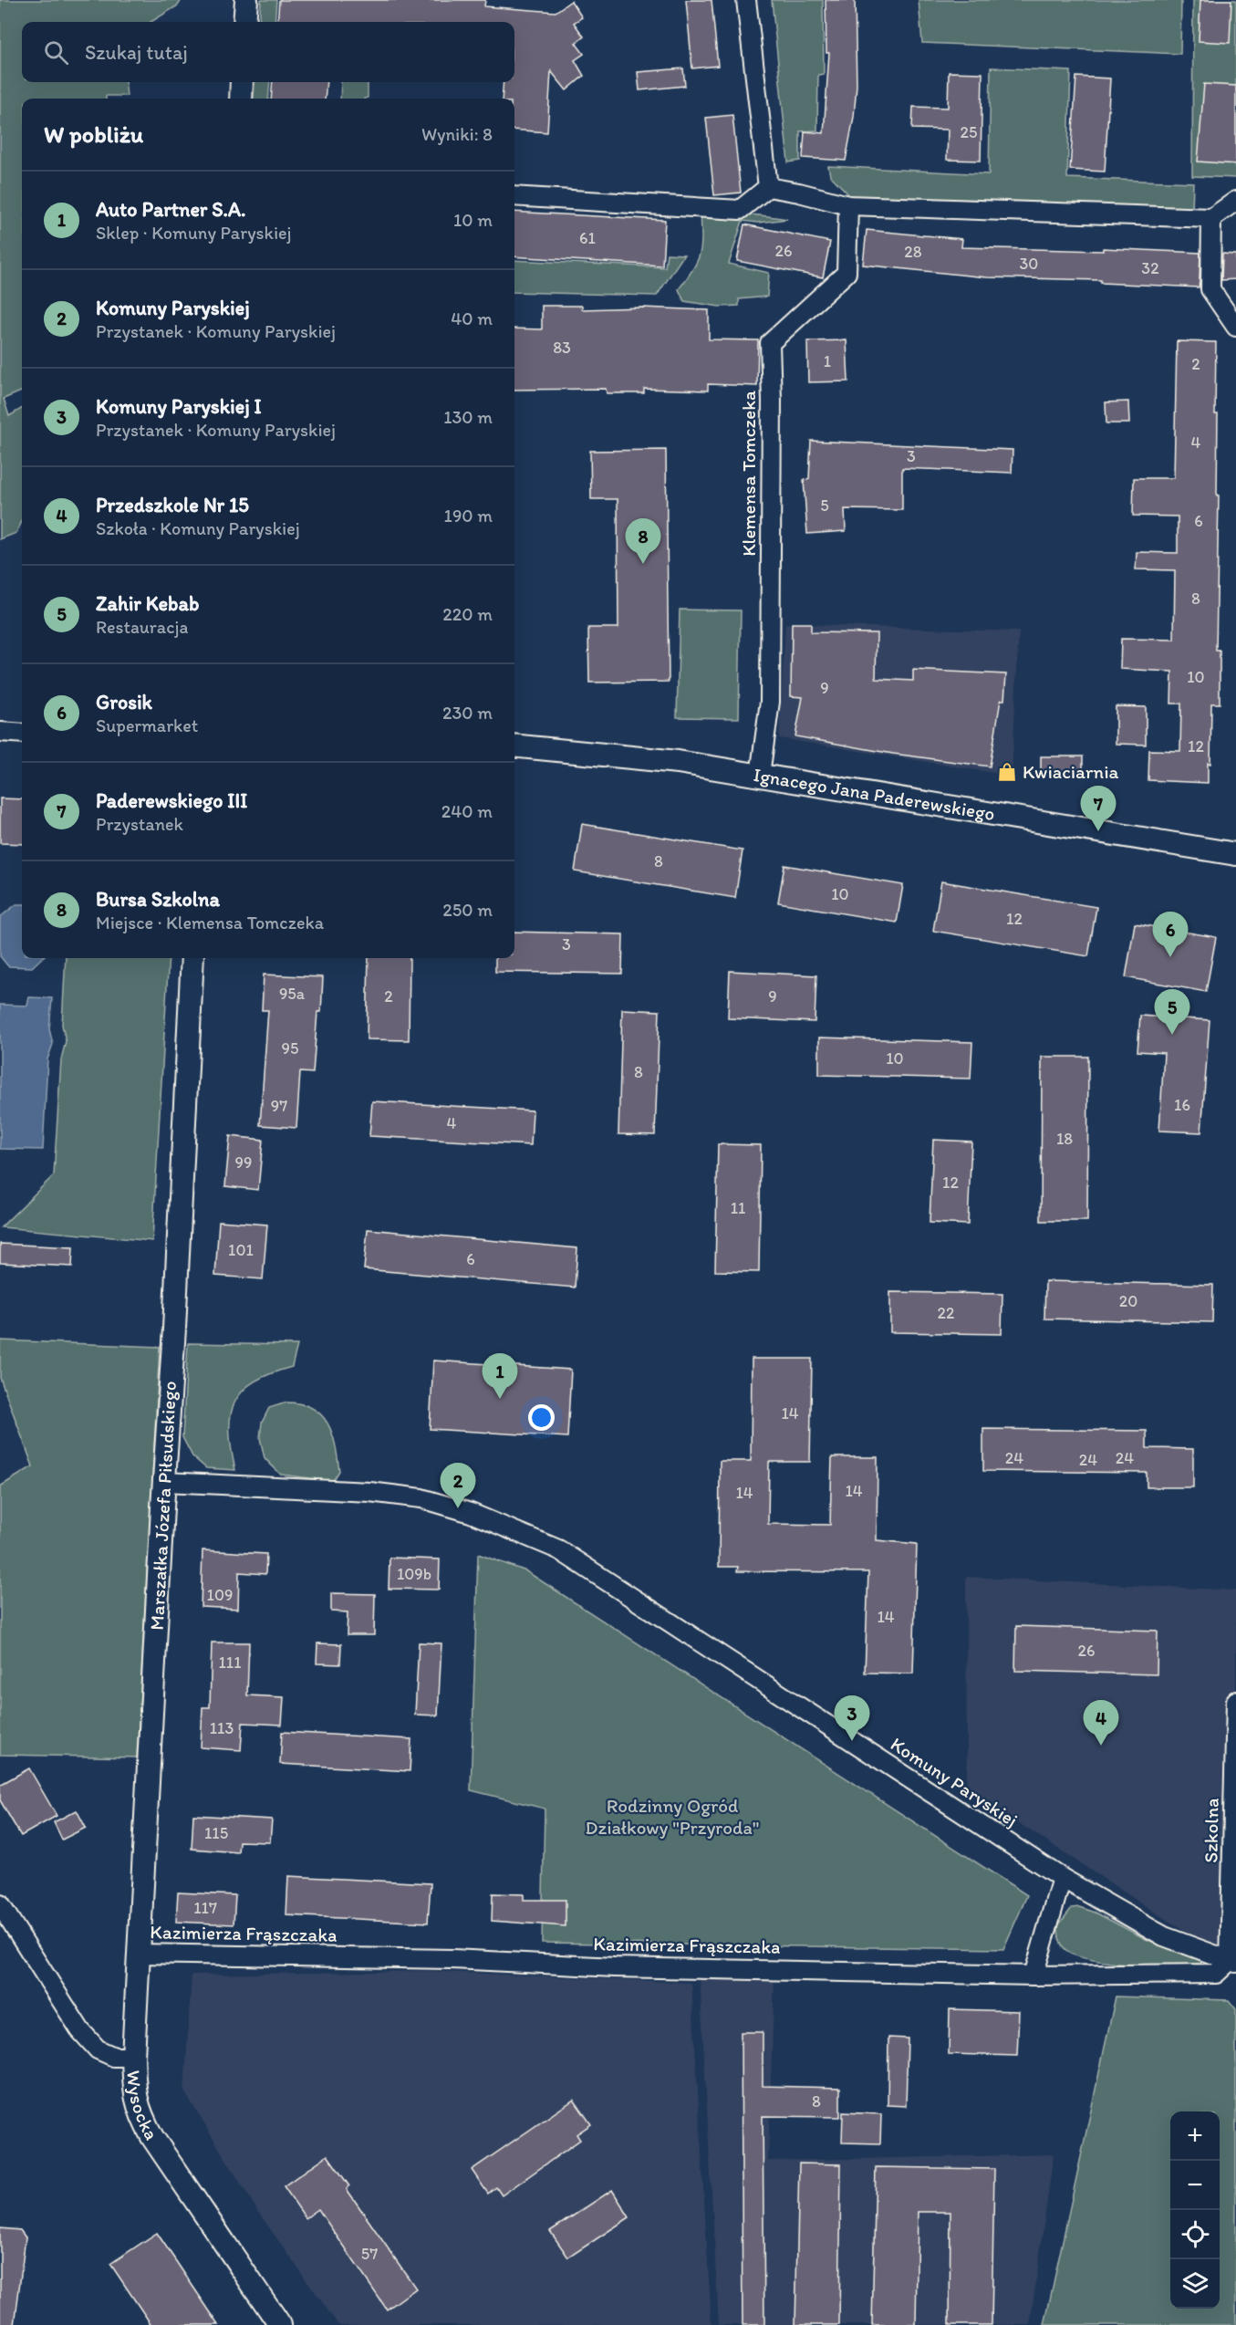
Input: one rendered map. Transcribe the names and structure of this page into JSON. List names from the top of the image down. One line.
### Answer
{"streets":{"street":["Klemensa Tomczeka","Ignacego Jana Paderewskiego","Marszałka Józefa Piłsudskiego","Komuny Paryskiej","Szkolna","Kazimierza Frąszczaka","Wysocka"]},"crossings":[["Klemensa Tomczeka","Ignacego Jana Paderewskiego"],["Marszałka Józefa Piłsudskiego","Komuny Paryskiej"],["Marszałka Józefa Piłsudskiego","Kazimierza Frąszczaka"],["Marszałka Józefa Piłsudskiego","Wysocka"],["Komuny Paryskiej","Szkolna"],["Komuny Paryskiej","Kazimierza Frąszczaka"],["Szkolna","Kazimierza Frąszczaka"]],"parks":["Rodzinny Ogród Działkowy \"Przyroda\""],"places":{"shop":["Kwiaciarnia"]},"house_numbers":["25","61","26","28","30","32","83","1","2","4","3","5","6","8","10","9","12","8","10","12","3","95a","2","9","95","10","8","16","97","4","18","99","12","11","101","6","20","22","14","24","24","24","14","14","109b","109","14","26","111","113","115","117","8","57"],"page":{"search":"Szukaj tutaj","heading":["W pobliżu","Wyniki: 8"],"list":[{"mark":"1","name":"Auto Partner S.A.","note":"Sklep · Komuny Paryskiej","value":"10 m"},{"mark":"2","name":"Komuny Paryskiej","note":"Przystanek · Komuny Paryskiej","value":"40 m"},{"mark":"3","name":"Komuny Paryskiej I","note":"Przystanek · Komuny Paryskiej","value":"130 m"},{"mark":"4","name":"Przedszkole Nr 15","note":"Szkoła · Komuny Paryskiej","value":"190 m"},{"mark":"5","name":"Zahir Kebab","note":"Restauracja","value":"220 m"},{"mark":"6","name":"Grosik","note":"Supermarket","value":"230 m"},{"mark":"7","name":"Paderewskiego III","note":"Przystanek","value":"240 m"},{"mark":"8","name":"Bursa Szkolna","note":"Miejsce · Klemensa Tomczeka","value":"250 m"}],"pins":["8","7","6","5","1","2","3","4"],"map_buttons":["+","−"]}}
